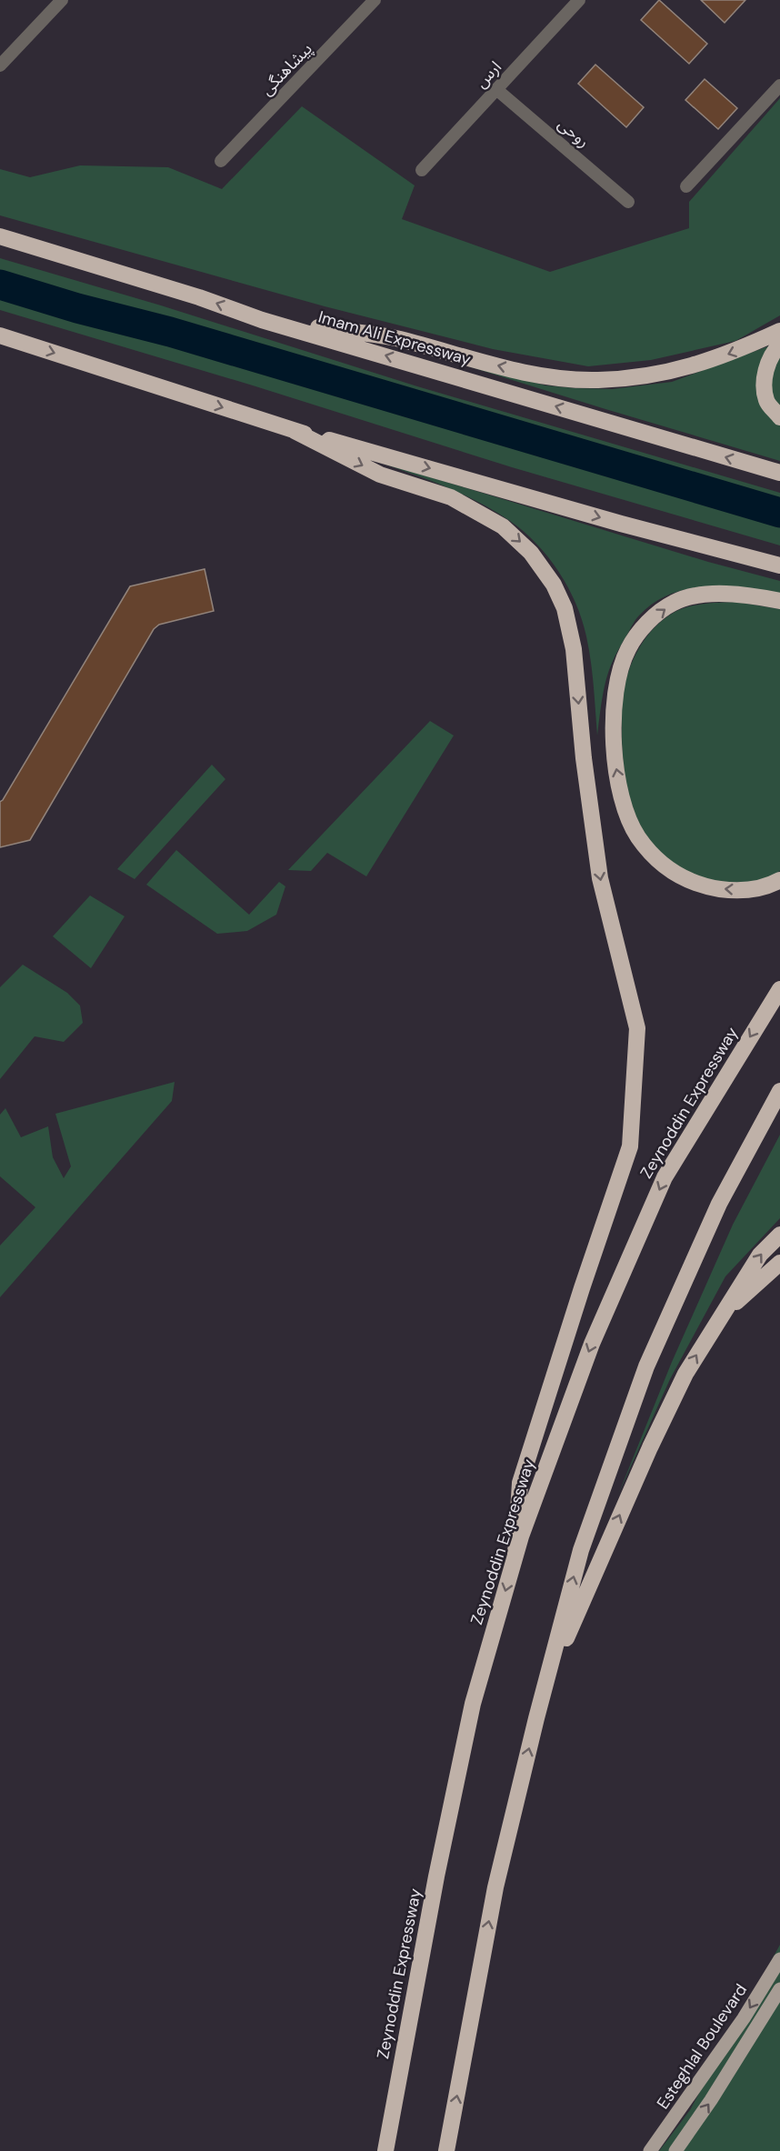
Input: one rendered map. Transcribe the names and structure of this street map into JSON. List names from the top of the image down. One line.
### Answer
{"streets":{"highway":["Imam Ali Expressway","Zeynoddin Expressway"],"main road":["Esteghlal Boulevard"],"street":["پیشاهنگی","ارس","روحی"]},"crossings":[["ارس","روحی"]]}
